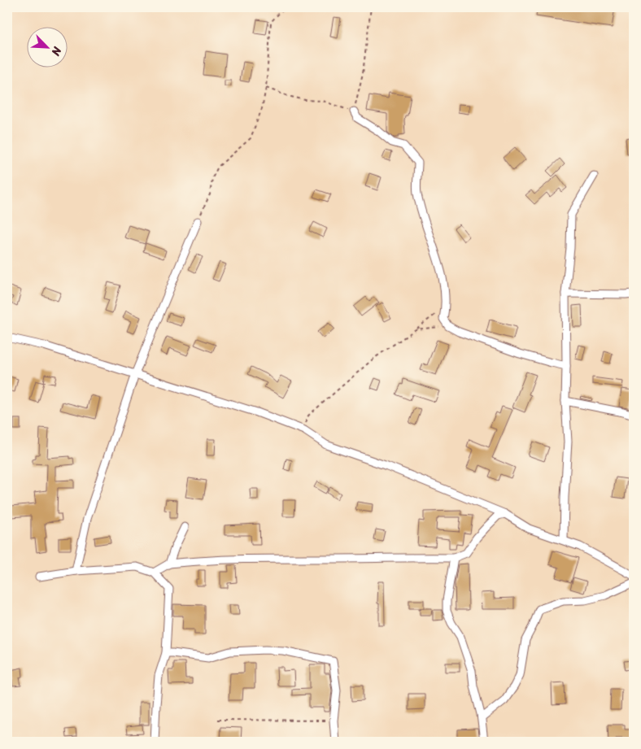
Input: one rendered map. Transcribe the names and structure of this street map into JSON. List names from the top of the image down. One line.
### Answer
{"north":"bottom right"}
